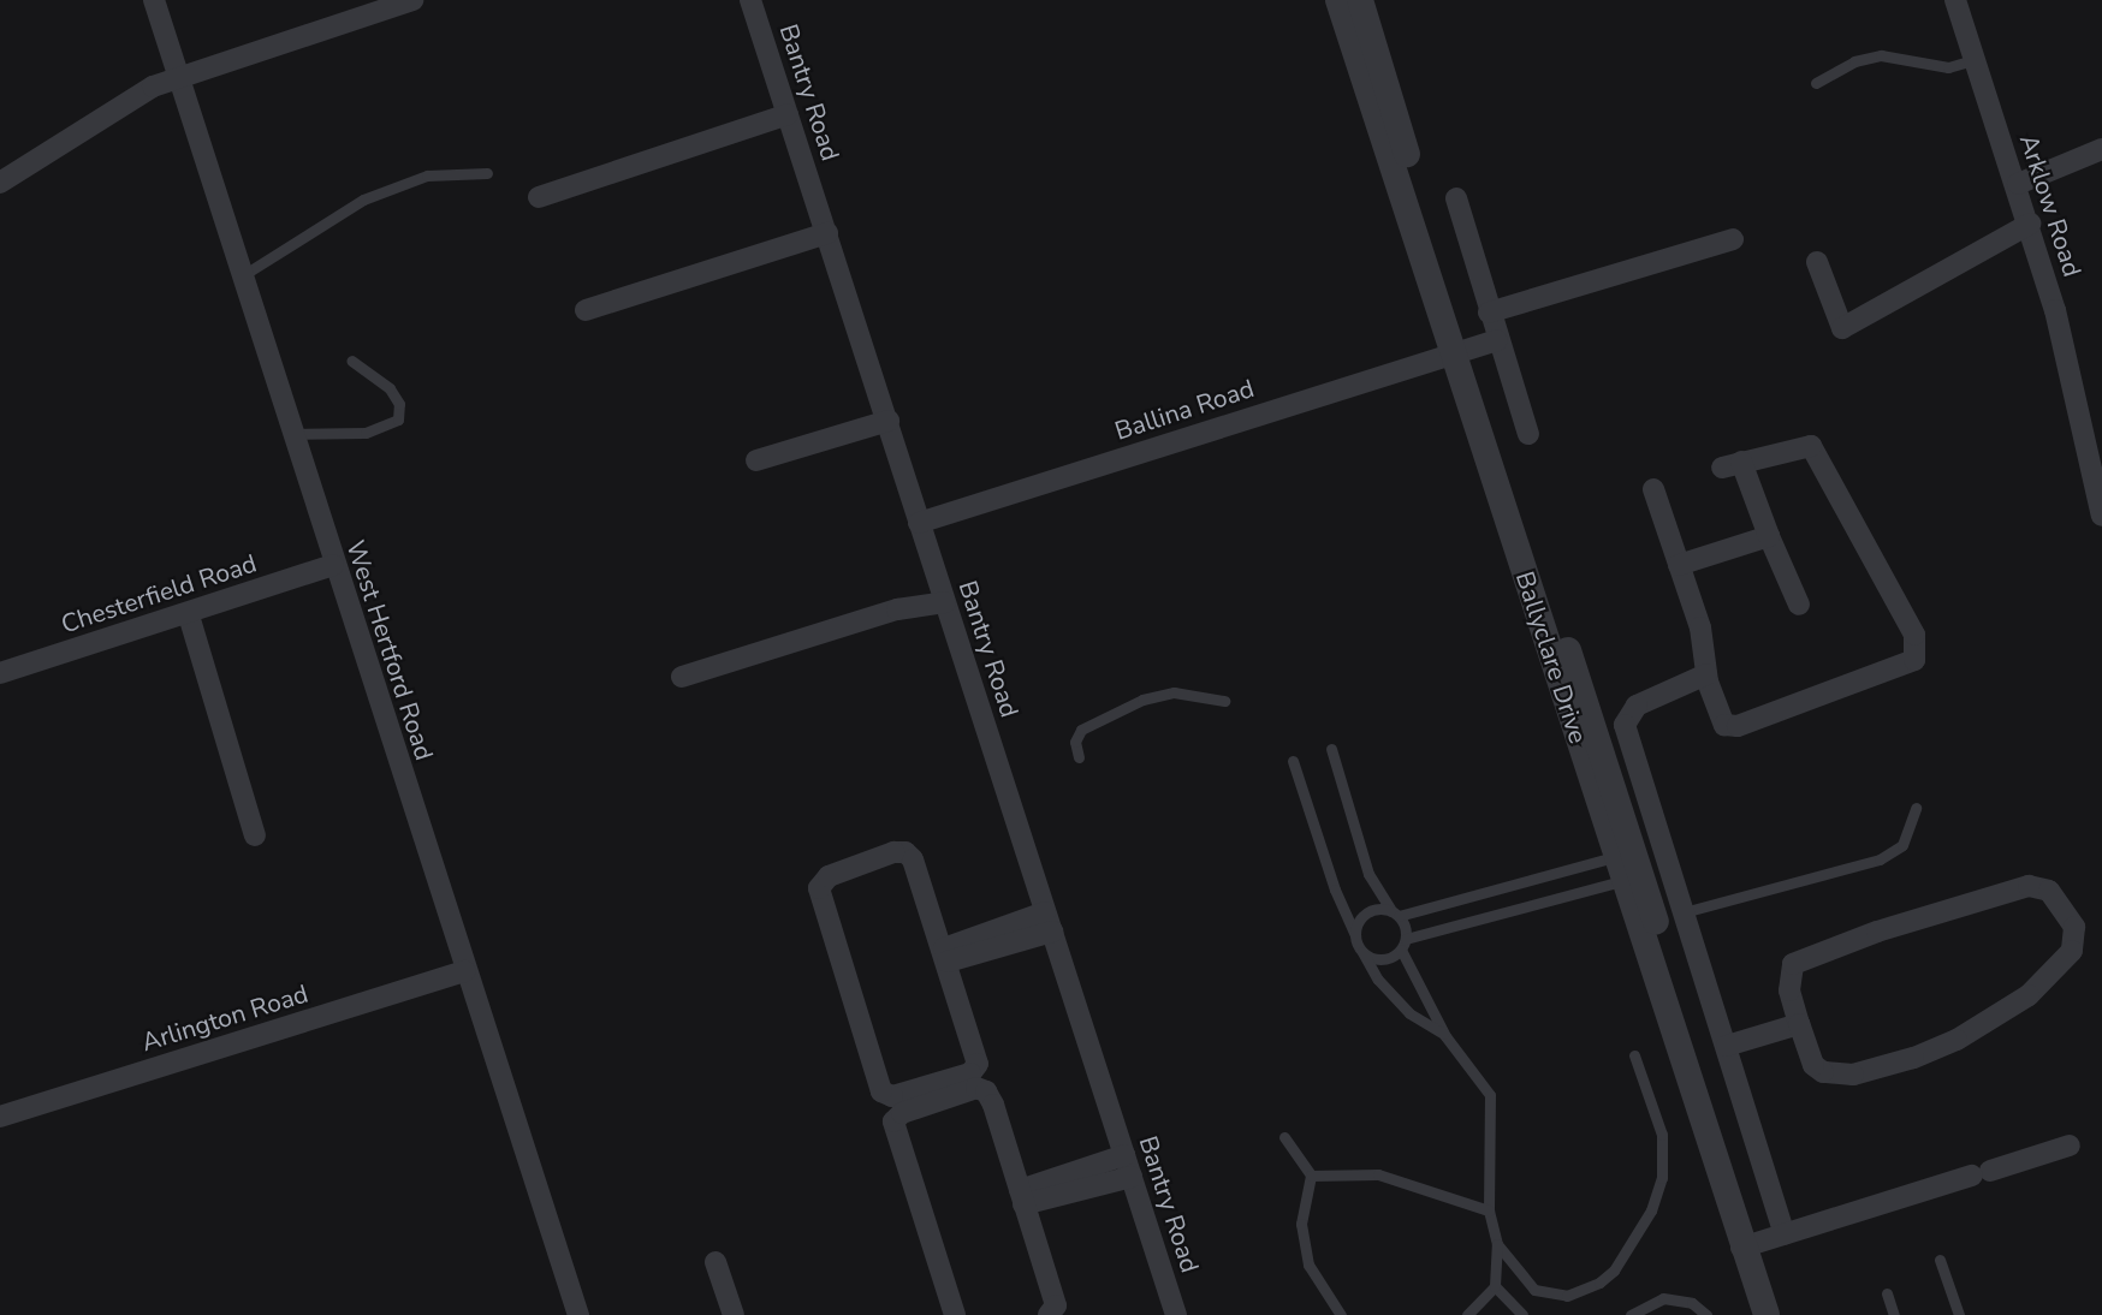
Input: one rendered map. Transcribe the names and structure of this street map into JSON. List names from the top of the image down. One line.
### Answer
{"streets":{"street":["Bantry Road","Arklow Road","Ballina Road","Chesterfield Road","West Hertford Road","Ballyclare Drive","Arlington Road"]},"crossings":[["Bantry Road","Ballina Road"],["Ballina Road","Ballyclare Drive"],["Chesterfield Road","West Hertford Road"],["West Hertford Road","Arlington Road"]]}
